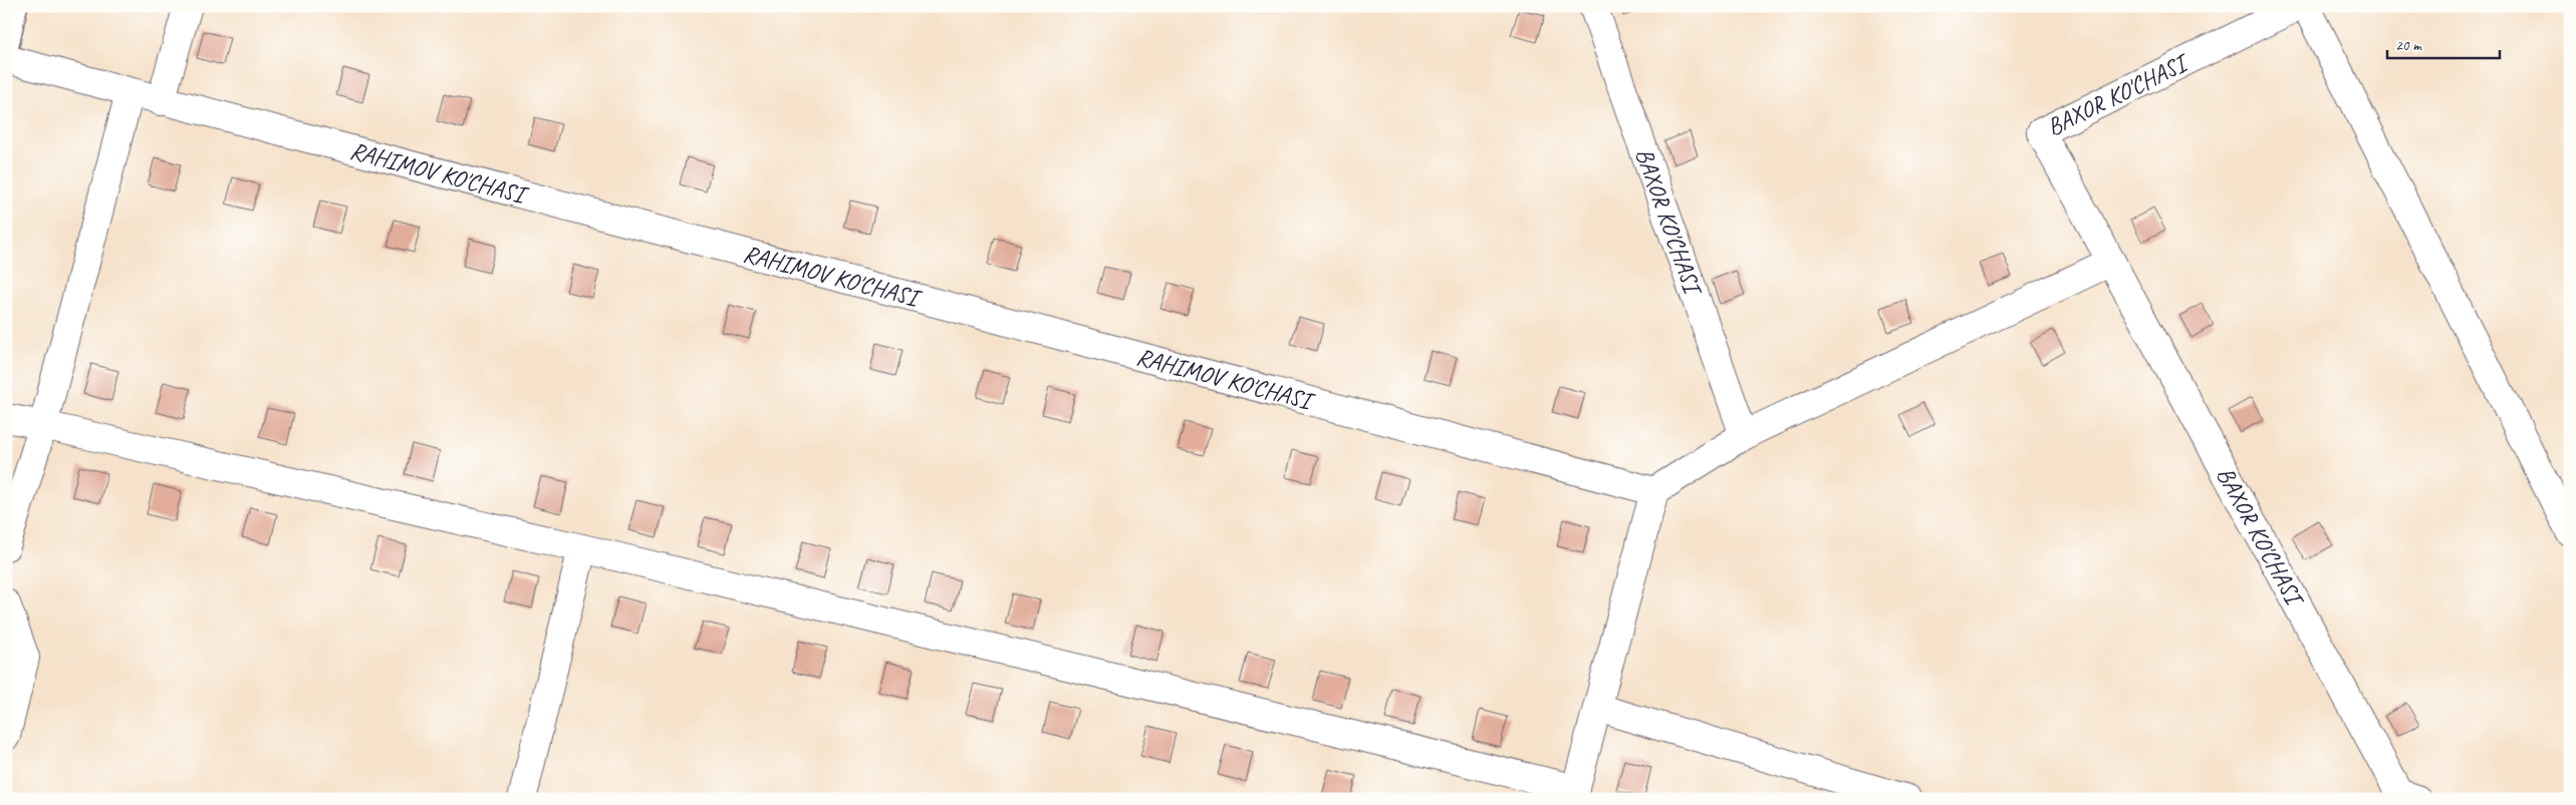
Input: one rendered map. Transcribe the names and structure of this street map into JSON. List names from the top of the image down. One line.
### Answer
{"streets":{"street":["BAXOR KO'CHASI","RAHIMOV KO'CHASI"]},"scale_bar":"20 m"}
